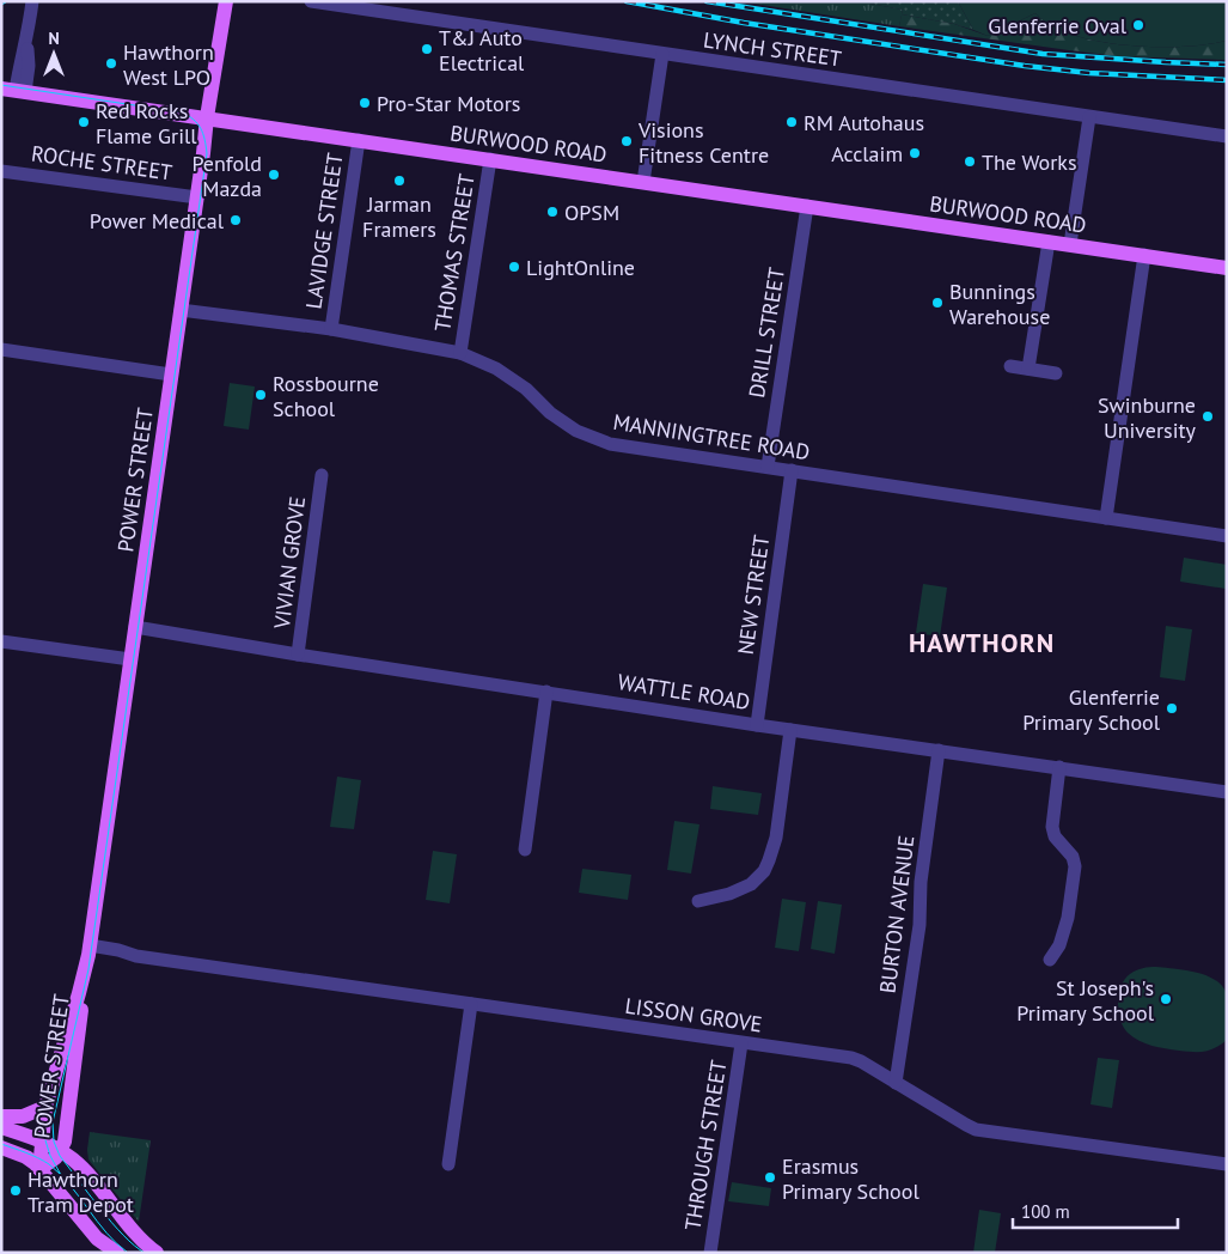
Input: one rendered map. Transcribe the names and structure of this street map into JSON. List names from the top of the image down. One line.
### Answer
{"streets":{"main road":["BURWOOD ROAD","POWER STREET"],"street":["LYNCH STREET","ROCHE STREET","LAVIDGE STREET","THOMAS STREET","DRILL STREET","MANNINGTREE ROAD","VIVIAN GROVE","NEW STREET","WATTLE ROAD","BURTON AVENUE","LISSON GROVE","THROUGH STREET"]},"crossings":[["BURWOOD ROAD","LAVIDGE STREET"],["BURWOOD ROAD","THOMAS STREET"],["BURWOOD ROAD","DRILL STREET"],["BURWOOD ROAD","POWER STREET"],["ROCHE STREET","POWER STREET"],["LAVIDGE STREET","MANNINGTREE ROAD"],["THOMAS STREET","MANNINGTREE ROAD"],["DRILL STREET","MANNINGTREE ROAD"],["MANNINGTREE ROAD","POWER STREET"],["MANNINGTREE ROAD","NEW STREET"],["POWER STREET","WATTLE ROAD"],["POWER STREET","LISSON GROVE"],["VIVIAN GROVE","WATTLE ROAD"],["NEW STREET","WATTLE ROAD"],["WATTLE ROAD","BURTON AVENUE"],["BURTON AVENUE","LISSON GROVE"],["LISSON GROVE","THROUGH STREET"]],"districts":["HAWTHORN"],"places":["Glenferrie Oval","T&J Auto Electrical","Hawthorn West LPO","Pro-Star Motors","Red Rocks Flame Grill","RM Autohaus","Visions Fitness Centre","Acclaim","The Works","Penfold Mazda","Jarman Framers","OPSM","Power Medical","LightOnline","Bunnings Warehouse","Rossbourne School","Swinburne University","Glenferrie Primary School","St Joseph's Primary School","Erasmus Primary School","Hawthorn Tram Depot"],"scale_bar":"100 m","north":"top"}
